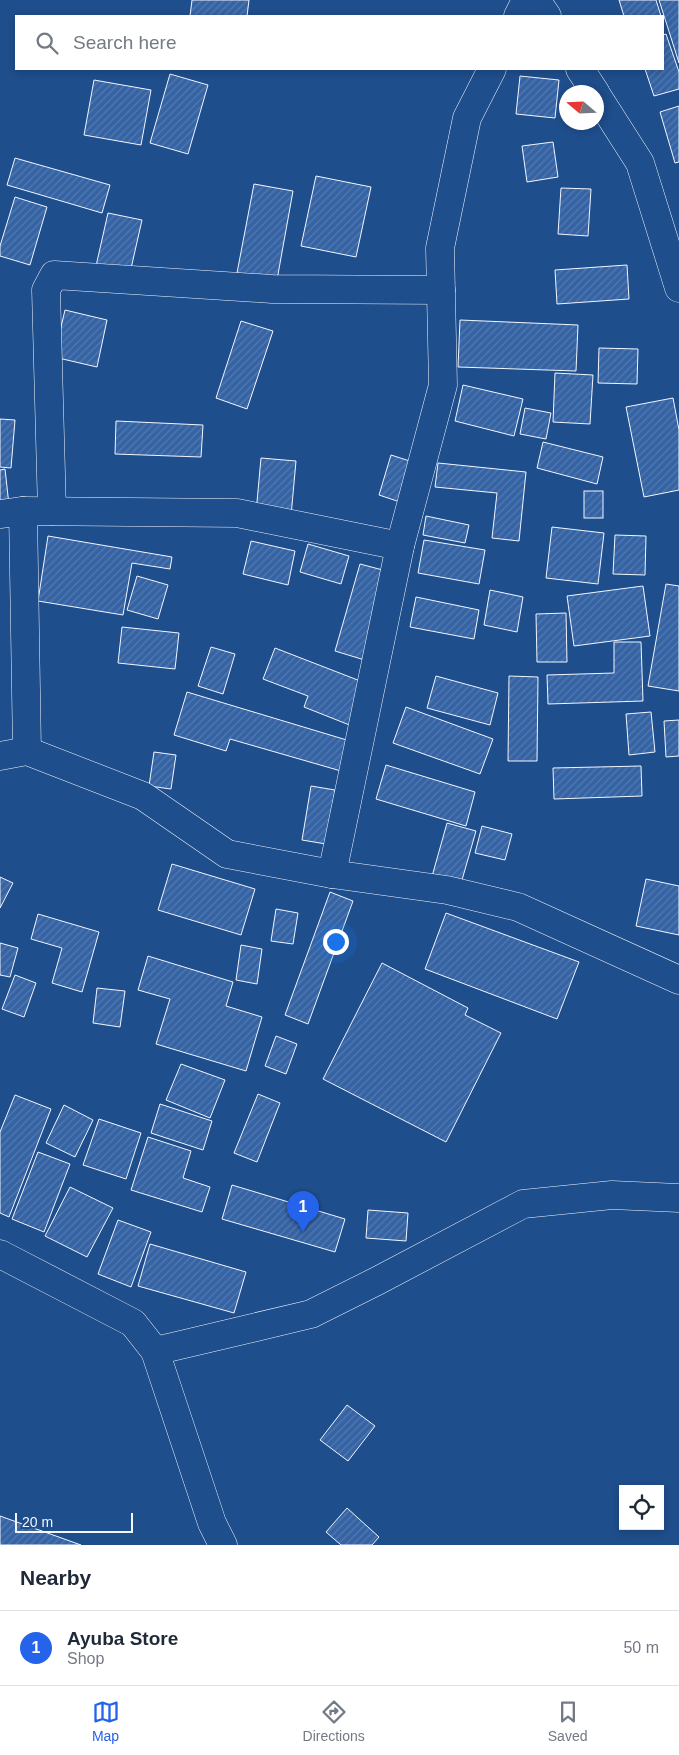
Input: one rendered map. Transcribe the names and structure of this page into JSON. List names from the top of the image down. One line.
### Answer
{"scale_bar":"20 m","north":"left","page":{"search":"Search here","pins":"1","scale":"20 m","heading":"Nearby","list":[{"mark":"1","name":"Ayuba Store","note":"Shop","value":"50 m"}],"nav":["Map","Directions","Saved"]}}
